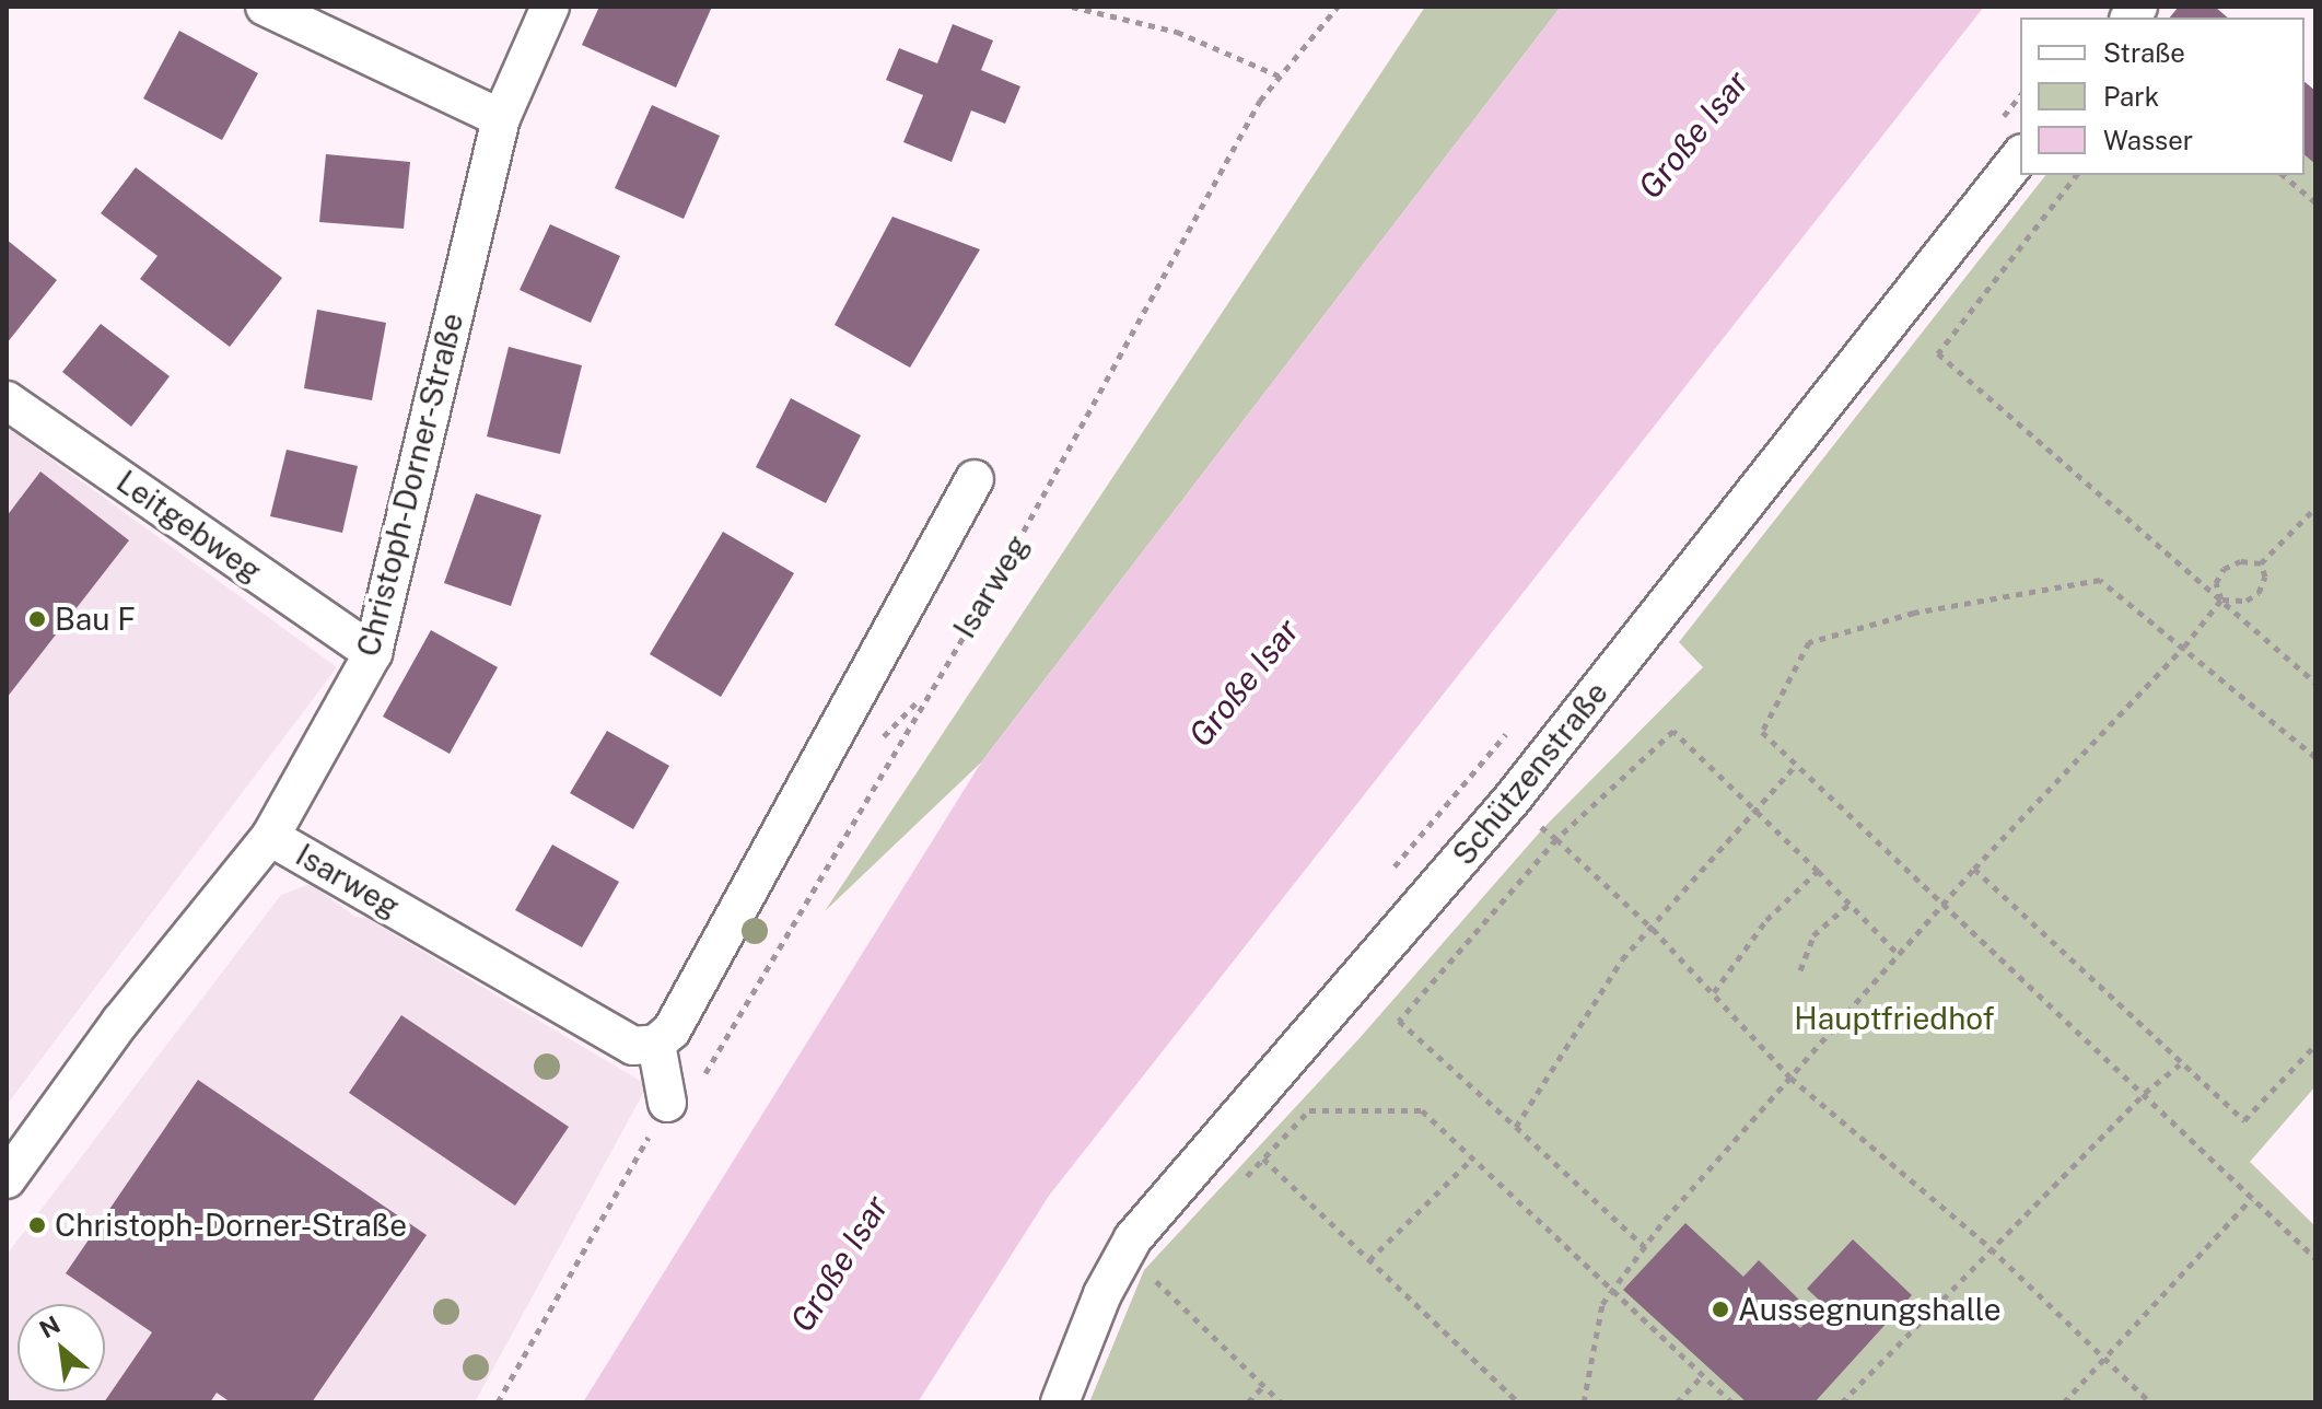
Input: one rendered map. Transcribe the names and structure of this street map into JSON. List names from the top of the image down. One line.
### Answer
{"streets":{"street":["Christoph-Dorner-Straße","Leitgebweg","Isarweg","Schützenstraße"]},"crossings":[["Christoph-Dorner-Straße","Leitgebweg"],["Christoph-Dorner-Straße","Isarweg"]],"water":["Große Isar"],"parks":["Hauptfriedhof"],"places":["Bau F","Christoph-Dorner-Straße","Aussegnungshalle"],"legend":["Straße","Park","Wasser"],"north":"top left"}
